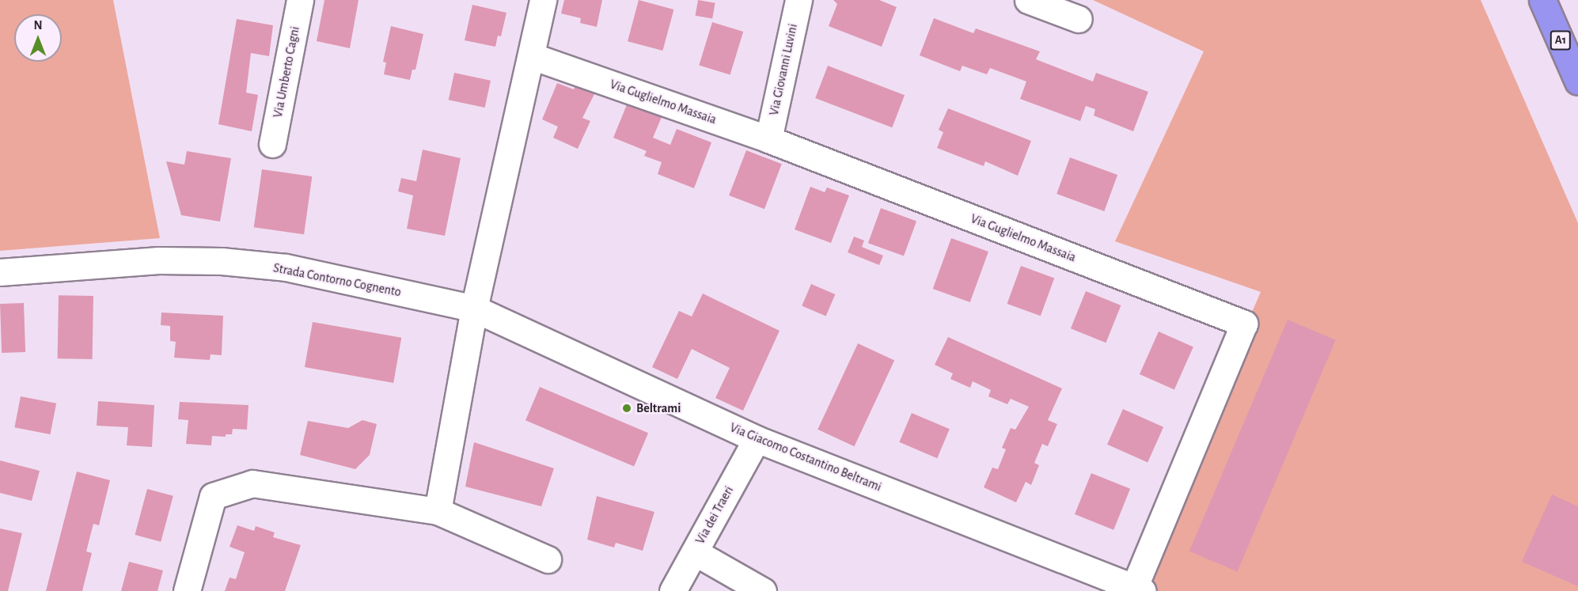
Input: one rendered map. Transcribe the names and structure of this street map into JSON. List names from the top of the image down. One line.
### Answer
{"streets":{"highway":["A1"],"street":["Via Giovanni Luvini","Via Umberto Cagni","Via Guglielmo Massaia","Strada Contorno Cognento","Via Giacomo Costantino Beltrami","Via dei Traeri"]},"crossings":[["Via Giovanni Luvini","Via Guglielmo Massaia"],["Via Guglielmo Massaia","Via Giacomo Costantino Beltrami"],["Strada Contorno Cognento","Via Giacomo Costantino Beltrami"],["Via Giacomo Costantino Beltrami","Via dei Traeri"]],"places":["Beltrami"],"north":"top"}
